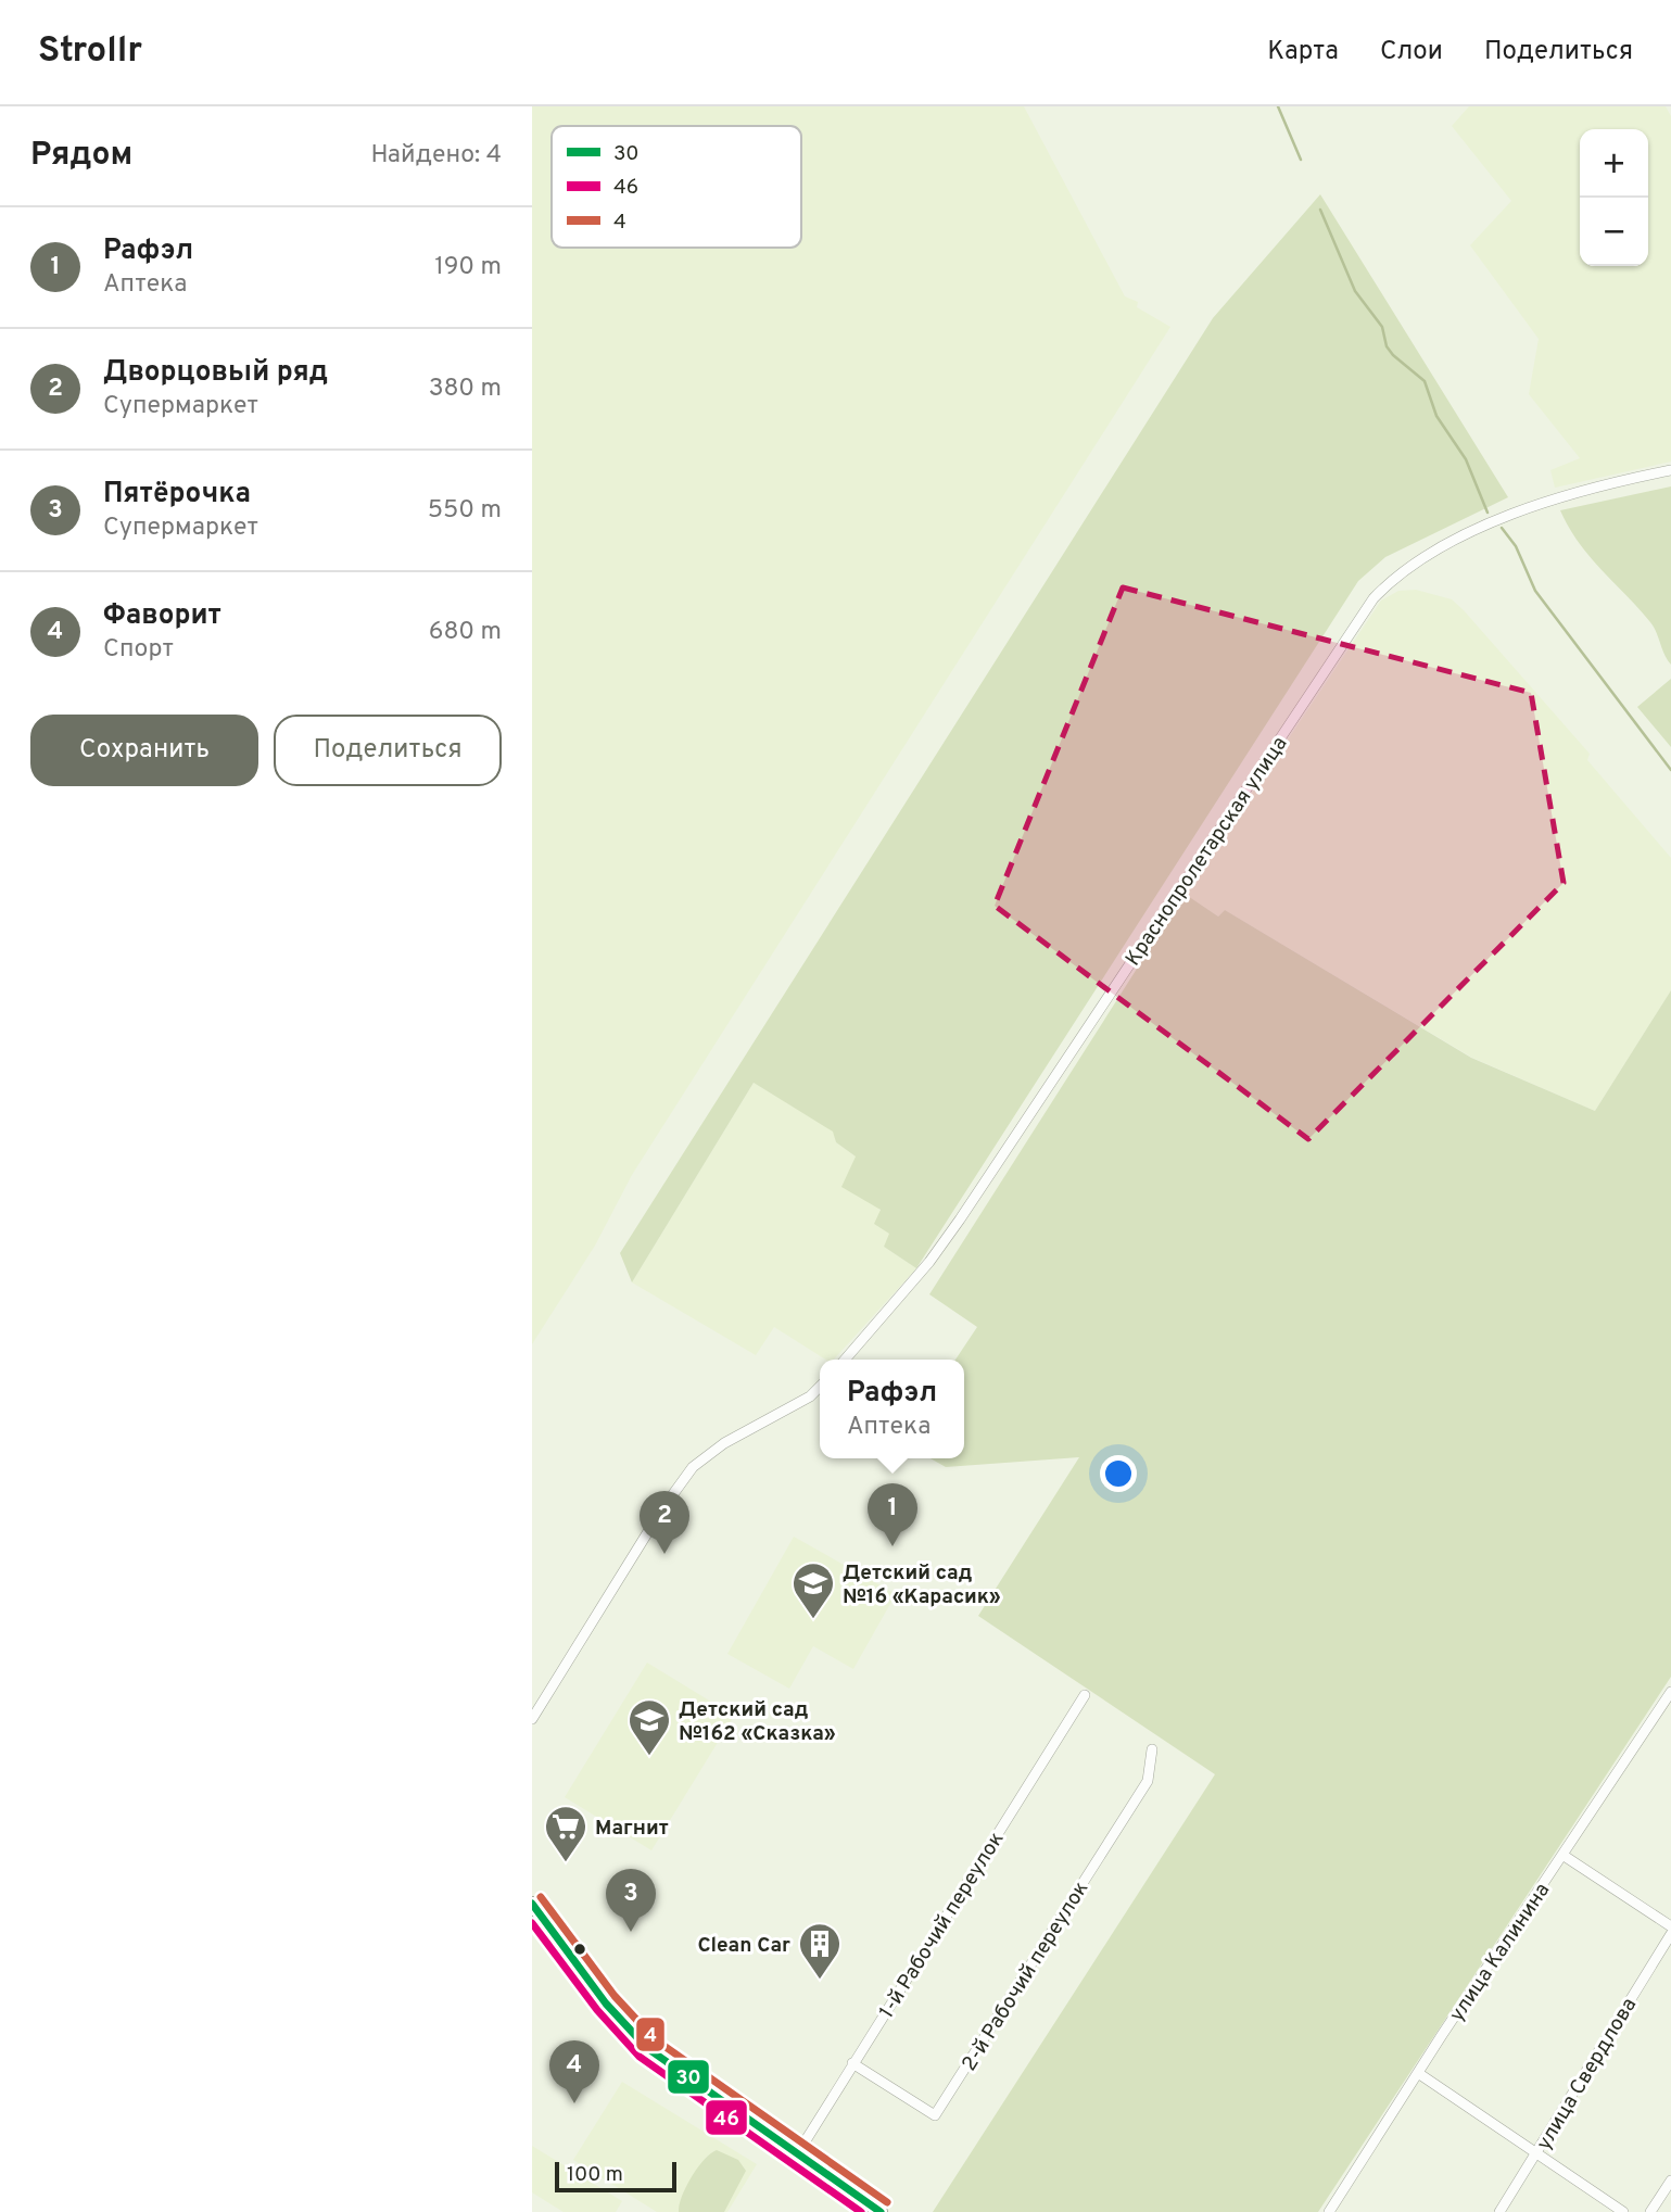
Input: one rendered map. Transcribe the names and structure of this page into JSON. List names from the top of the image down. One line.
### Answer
{"streets":{"street":["Краснопролетарская улица","1-й Рабочий переулок","улица Калинина","2-й Рабочий переулок","улица Свердлова"]},"crossings":[["1-й Рабочий переулок","2-й Рабочий переулок"]],"places":{"school or university":["Детский сад №16 «Карасик»","Детский сад №162 «Сказка»"],"supermarket":["Магнит"],"building":["Clean Car"]},"lines":["transit line 4","transit line 30","transit line 46"],"legend":["30","46","4"],"scale_bar":"100 m","page":{"header":"Strollr","nav":["Карта","Слои","Поделиться"],"heading":["Рядом","Найдено: 4"],"map_buttons":["+","−"],"list":[{"mark":"1","name":"Рафэл","note":"Аптека","value":"190 m"},{"mark":"2","name":"Дворцовый ряд","note":"Супермаркет","value":"380 m"},{"mark":"3","name":"Пятёрочка","note":"Супермаркет","value":"550 m"},{"mark":"4","name":"Фаворит","note":"Спорт","value":"680 m"}],"buttons":["Сохранить","Поделиться"],"popup":["Рафэл","Аптека"],"pins":["1","2","3","4"],"scale":"100 m"}}
